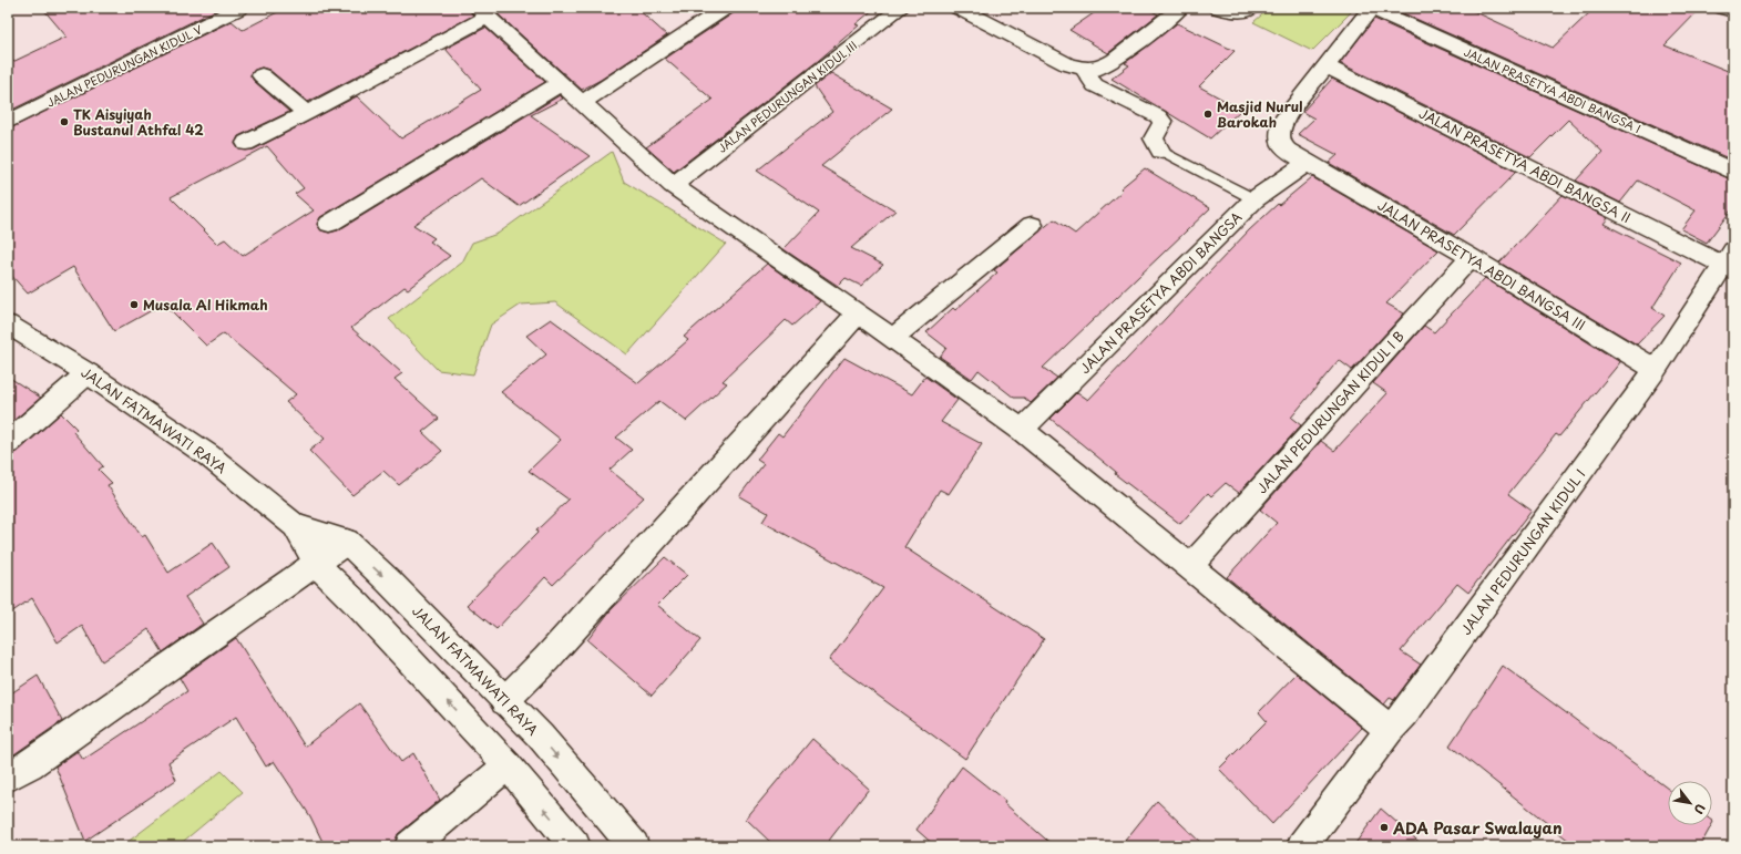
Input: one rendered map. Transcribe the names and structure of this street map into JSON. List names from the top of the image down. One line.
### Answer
{"streets":{"street":["JALAN PEDURUNGAN KIDUL V","JALAN PRASETYA ABDI BANGSA I","JALAN PEDURUNGAN KIDUL III","JALAN PRASETYA ABDI BANGSA II","JALAN PRASETYA ABDI BANGSA III","JALAN PRASETYA ABDI BANGSA","JALAN PEDURUNGAN KIDUL I B","JALAN FATMAWATI RAYA","JALAN PEDURUNGAN KIDUL I"]},"crossings":[["JALAN PRASETYA ABDI BANGSA I","JALAN PRASETYA ABDI BANGSA III"],["JALAN PRASETYA ABDI BANGSA II","JALAN PRASETYA ABDI BANGSA III"],["JALAN PRASETYA ABDI BANGSA II","JALAN PEDURUNGAN KIDUL I"],["JALAN PRASETYA ABDI BANGSA III","JALAN PRASETYA ABDI BANGSA"],["JALAN PRASETYA ABDI BANGSA III","JALAN PEDURUNGAN KIDUL I B"],["JALAN PRASETYA ABDI BANGSA III","JALAN PEDURUNGAN KIDUL I"]],"places":["Masjid Nurul Barokah","TK Aisyiyah Bustanul Athfal 42","Musala Al Hikmah","ADA Pasar Swalayan"],"north":"bottom right"}
